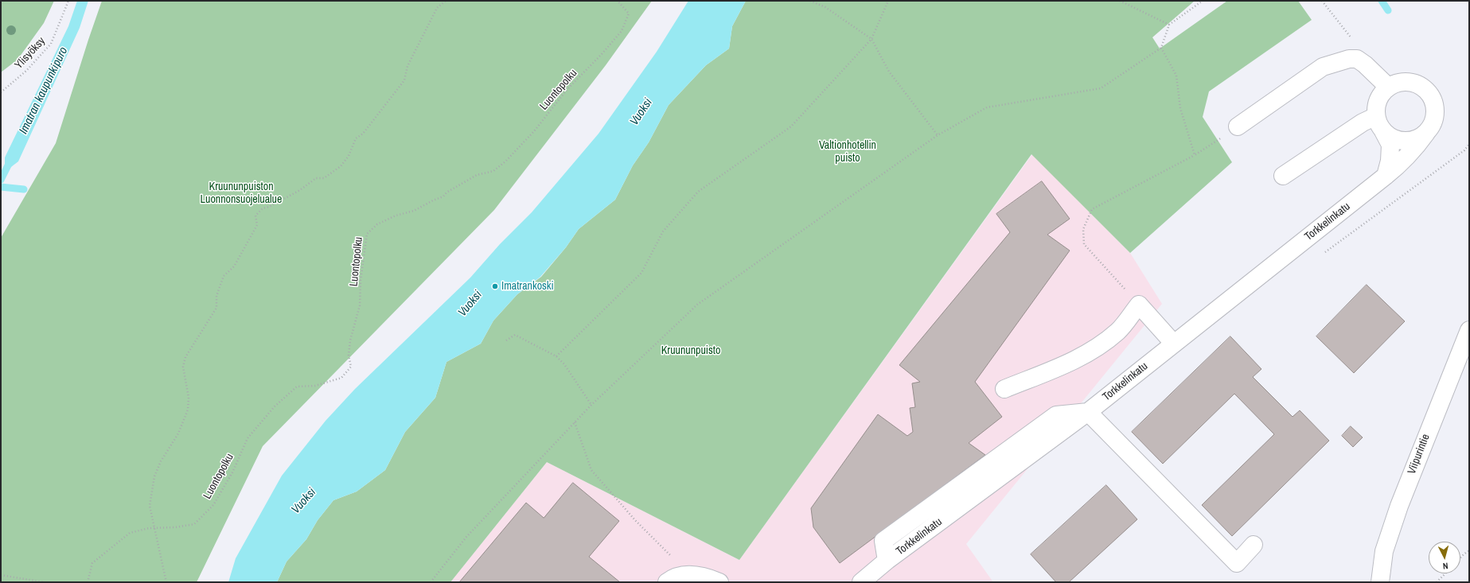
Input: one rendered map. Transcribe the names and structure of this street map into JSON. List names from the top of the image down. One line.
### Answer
{"streets":{"street":["Torkkelinkatu","Viipurintie"],"path":["Ylisyöksy","Luontopolku"]},"water":["Imatran kaupunkipuro","Vuoksi"],"parks":["Valtionhotellin puisto","Kruununpuiston Luonnonsuojelualue","Kruununpuisto"],"places":["Imatrankoski"],"north":"bottom"}
